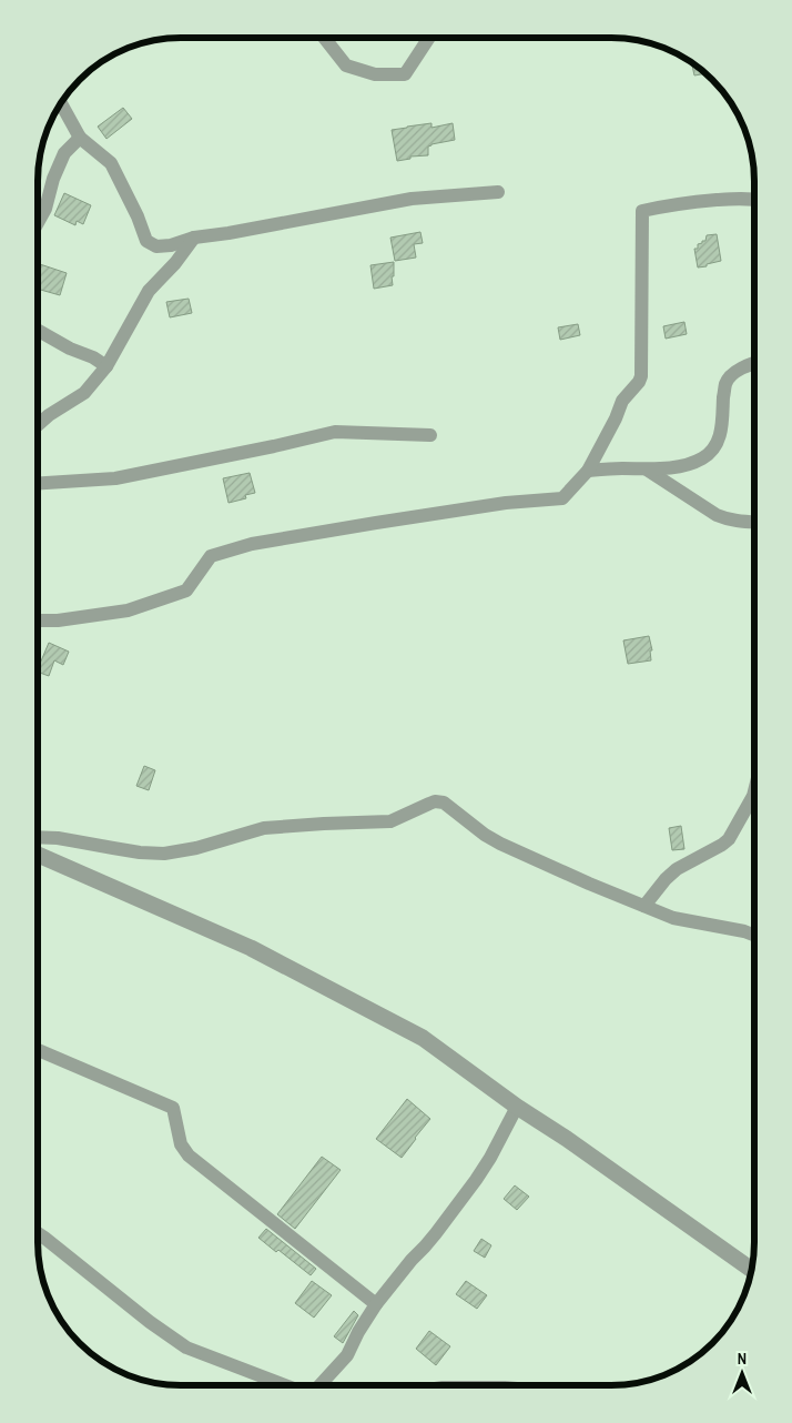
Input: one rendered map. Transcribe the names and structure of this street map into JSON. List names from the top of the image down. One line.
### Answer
{"north":"top"}
